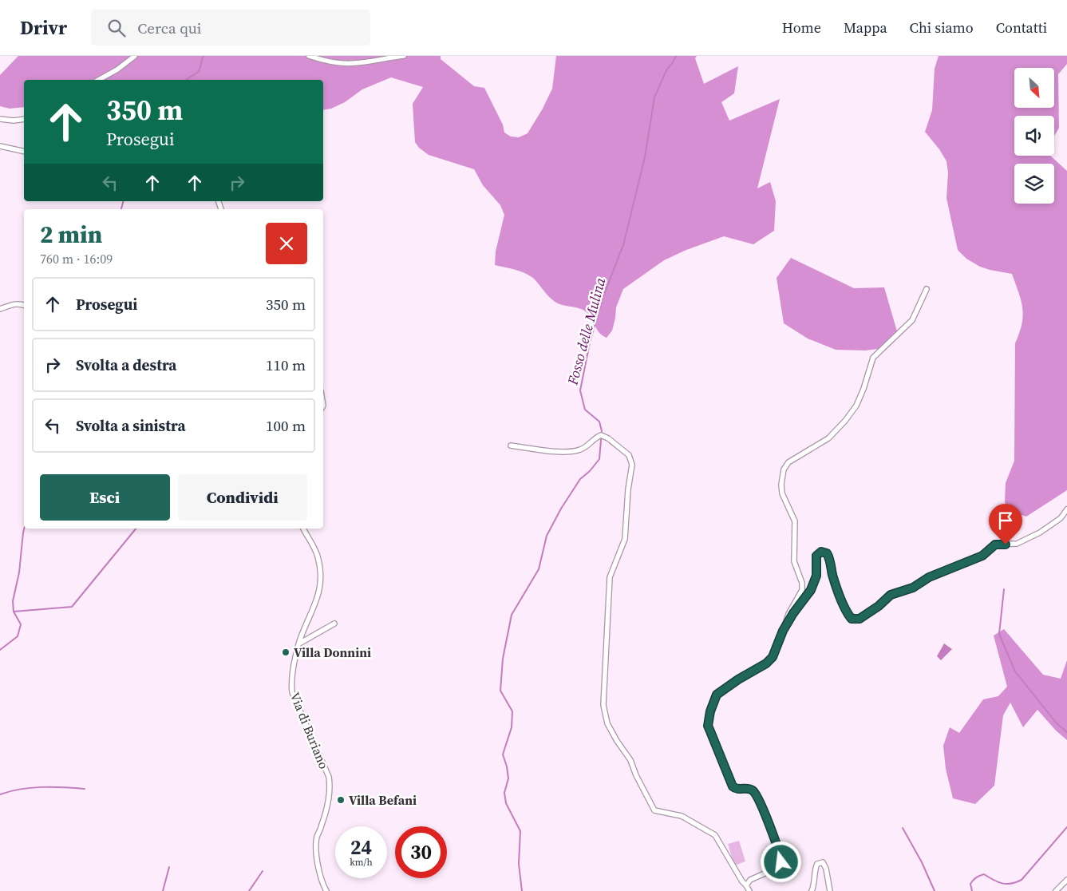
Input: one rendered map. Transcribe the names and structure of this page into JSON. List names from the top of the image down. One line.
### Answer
{"streets":{"street":["Via di Buriano"]},"water":["Fosso delle Mulina"],"places":["Villa Donnini","Villa Befani"],"north":"bottom right","page":{"header":"Drivr","search":"Cerca qui","nav":["Home","Mappa","Chi siamo","Contatti"],"turn":["350 m","Prosegui"],"heading":["2 min","760 m · 16:09"],"list":[{"name":"Prosegui","value":"350 m"},{"name":"Svolta a destra","value":"110 m"},{"name":"Svolta a sinistra","value":"100 m"}],"buttons":["Esci","Condividi"],"speed":"24 km/h","limit":"30"}}
